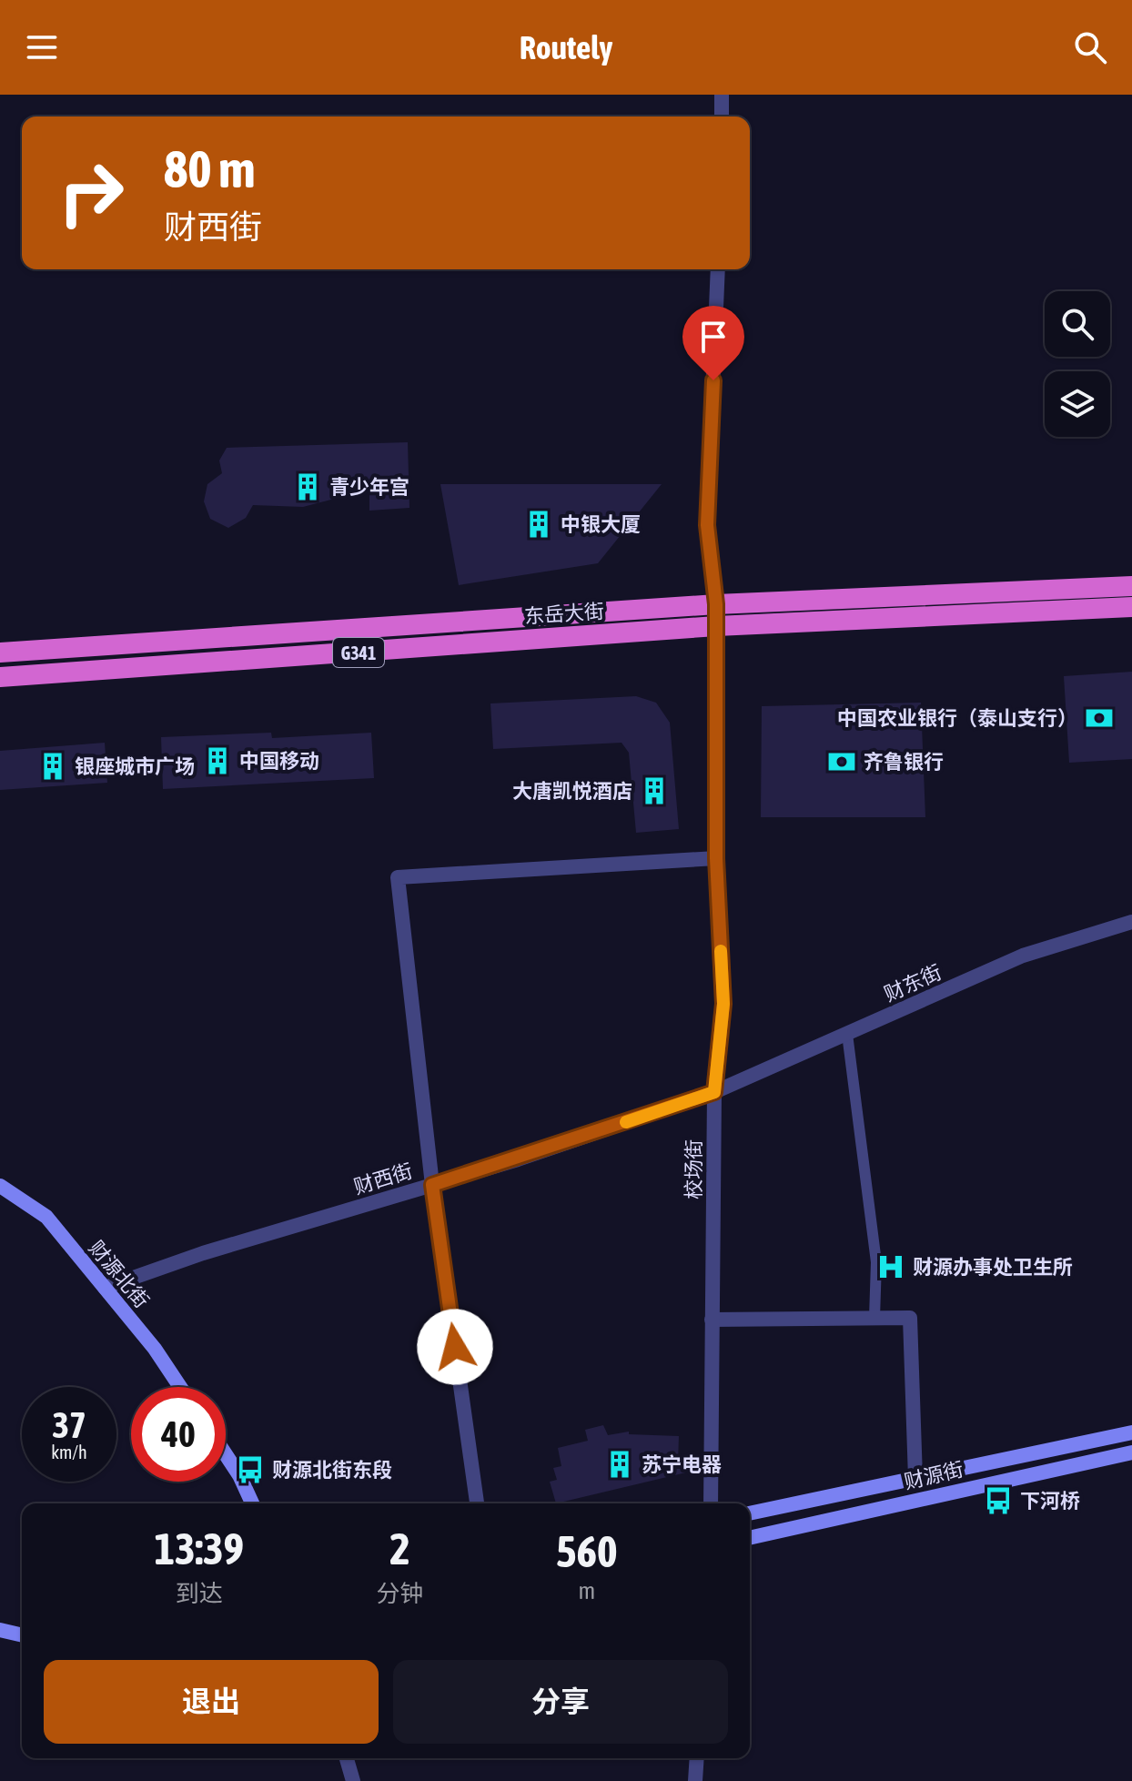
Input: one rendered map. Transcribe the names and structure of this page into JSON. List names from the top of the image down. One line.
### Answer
{"streets":{"highway":["东岳大街","G341"],"main road":["财源北街","财源街"],"street":["财东街","校场街","财西街"]},"crossings":[["东岳大街","校场街"],["财东街","校场街"],["财东街","财西街"],["校场街","财西街"],["财西街","财源北街"]],"places":{"building":["青少年宫","中银大厦","中国移动","银座城市广场","大唐凯悦酒店","苏宁电器"],"bank":["中国农业银行（泰山支行）","齐鲁银行"],"hospital":["财源办事处卫生所"],"bus stop":["财源北街东段","下河桥"]},"page":{"header":"Routely","turn":["80 m","财西街"],"speed":"37 km/h","limit":"40","eta":["13:39","到达","2","分钟","560","m"],"buttons":["退出","分享"]}}
